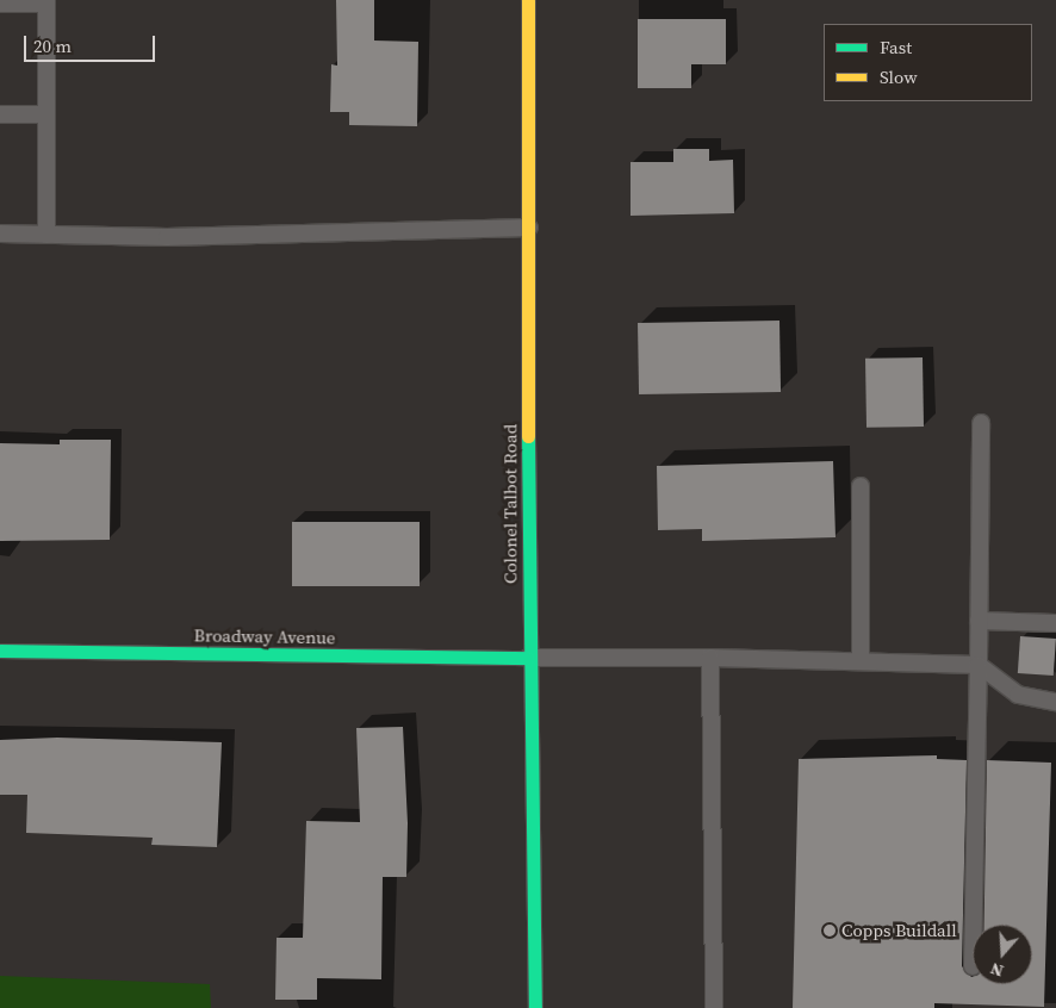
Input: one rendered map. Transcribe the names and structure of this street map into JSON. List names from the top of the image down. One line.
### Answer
{"streets":{"main road":["Colonel Talbot Road","Broadway Avenue"]},"crossings":[["Colonel Talbot Road","Broadway Avenue"]],"places":["Copps Buildall"],"legend":["Fast","Slow"],"scale_bar":"20 m","north":"bottom"}
